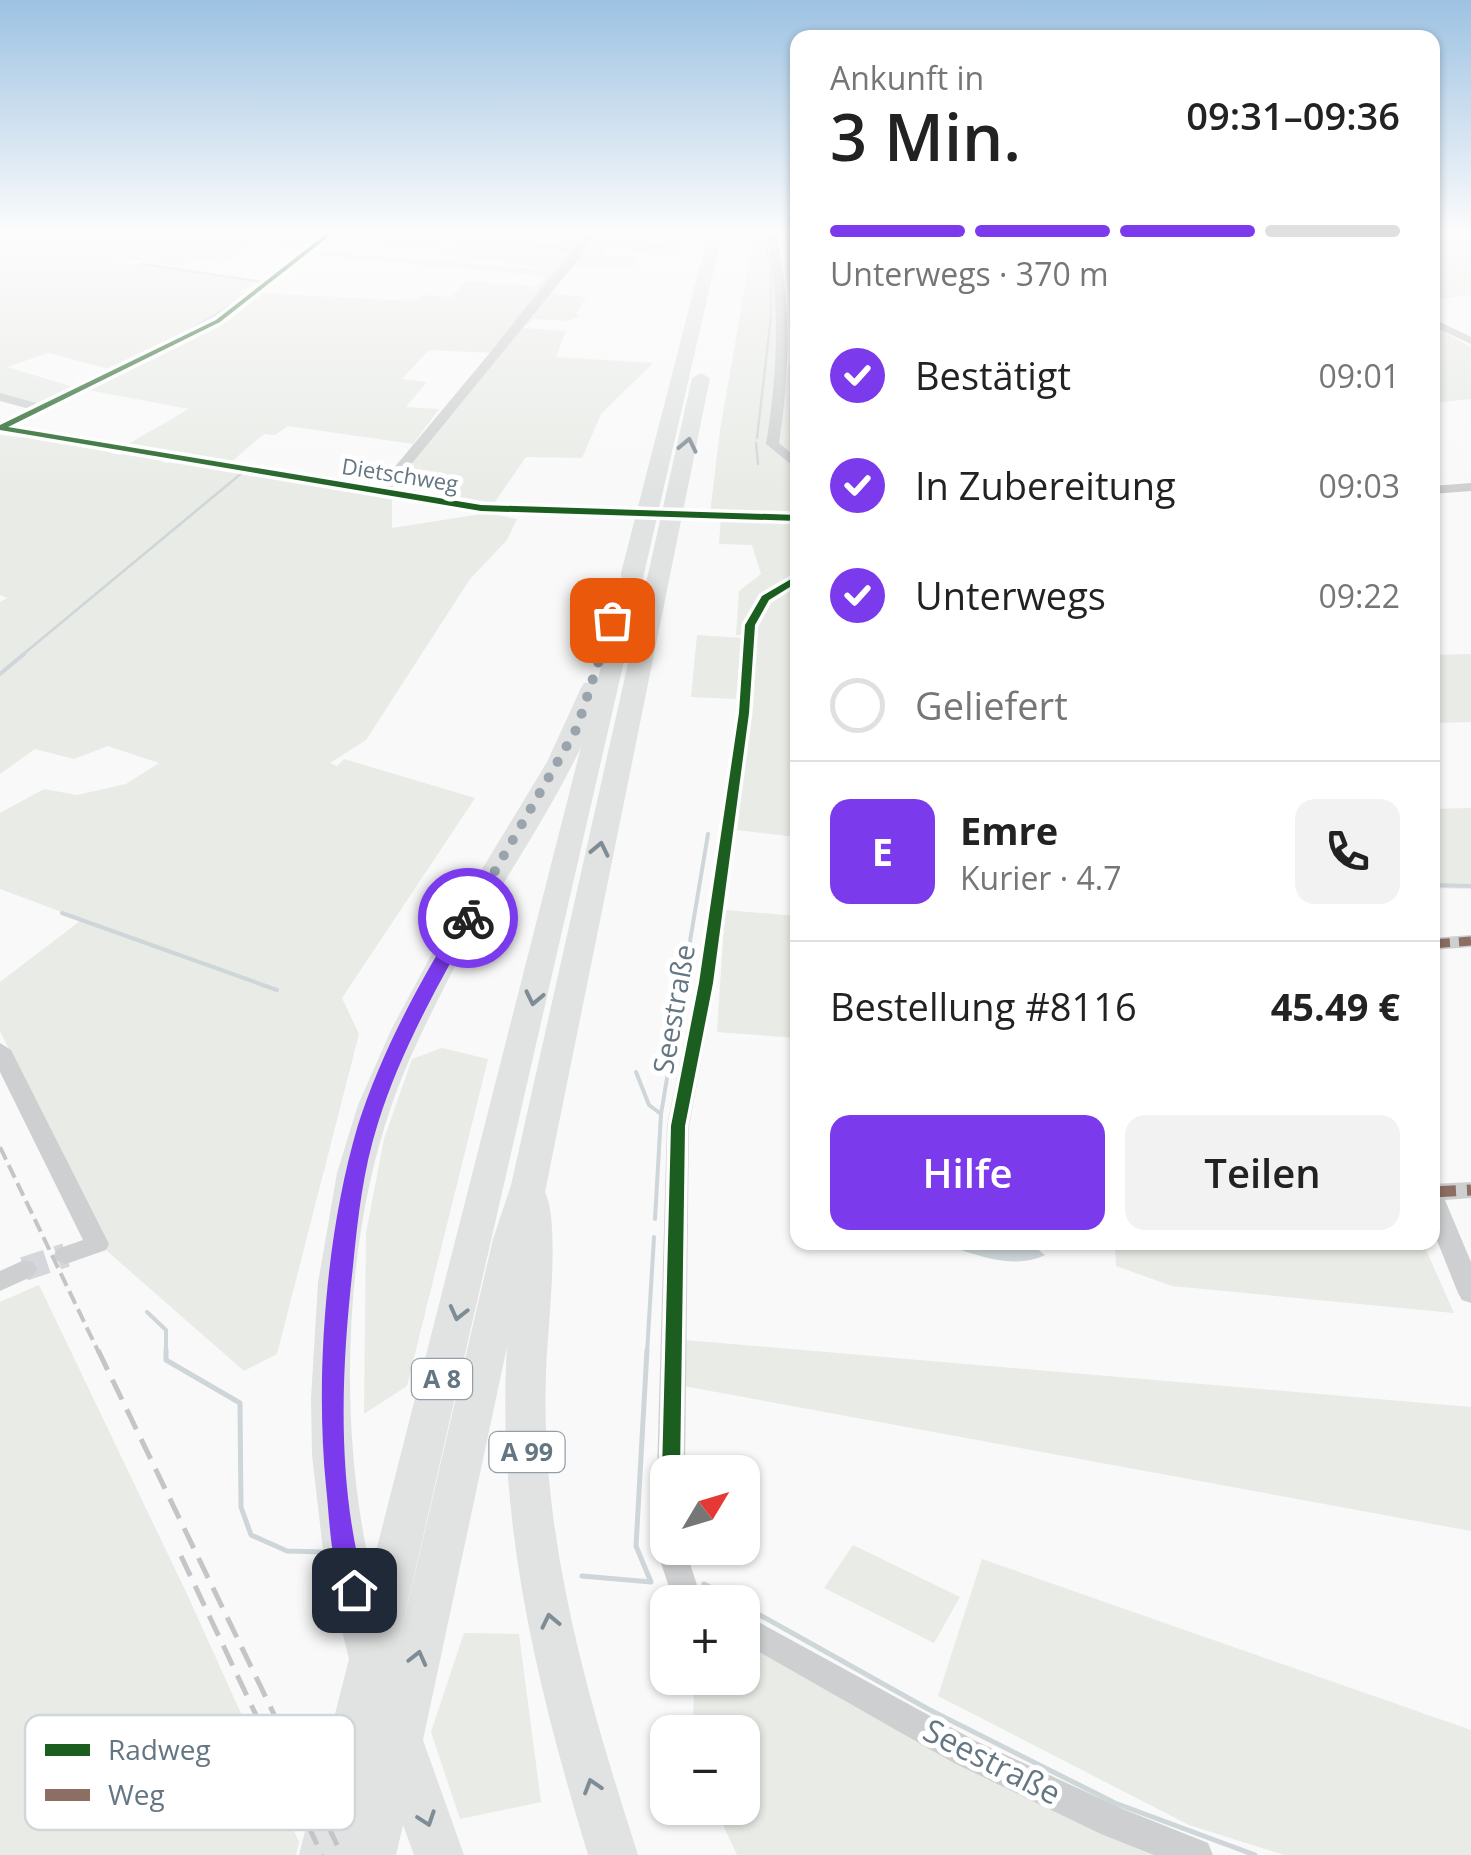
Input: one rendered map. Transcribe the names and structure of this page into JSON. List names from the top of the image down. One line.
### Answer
{"streets":{"highway":["A 8","A 99"],"street":["Dietschweg","Seestraße"]},"crossings":[["A 8","A 99"]],"legend":["Radweg","Weg"],"north":"top right","page":{"heading":["3 Min.","Ankunft in","09:31–09:36"],"panel":["Emre","Kurier · 4.7","Bestellung #8116","45.49 €"],"bar":"Unterwegs · 370 m","list":[["Bestätigt","09:01"],["In Zubereitung","09:03"],["Unterwegs","09:22"],"Geliefert"],"round":"E","buttons":["Hilfe","Teilen"],"map_buttons":["+","−"]}}
